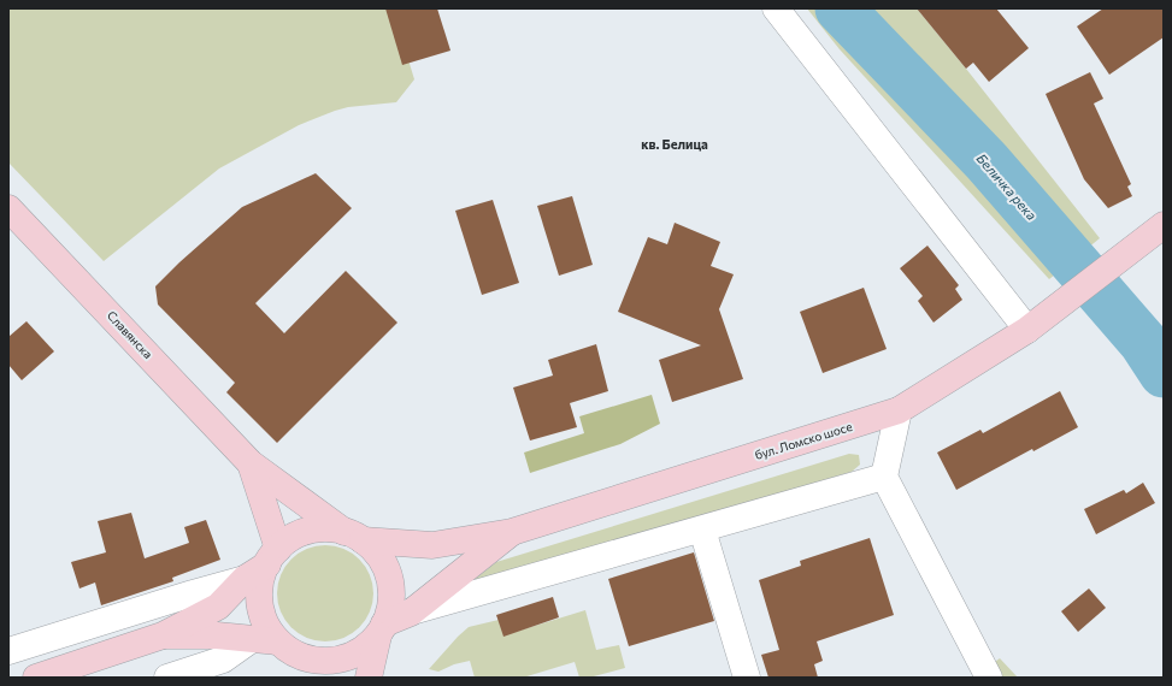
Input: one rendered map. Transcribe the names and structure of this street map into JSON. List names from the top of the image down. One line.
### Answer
{"streets":{"main road":["Славянска","бул. Ломско шосе"]},"crossings":[["Славянска","бул. Ломско шосе"]],"districts":["кв. Белица"],"water":["Беличка река"]}
